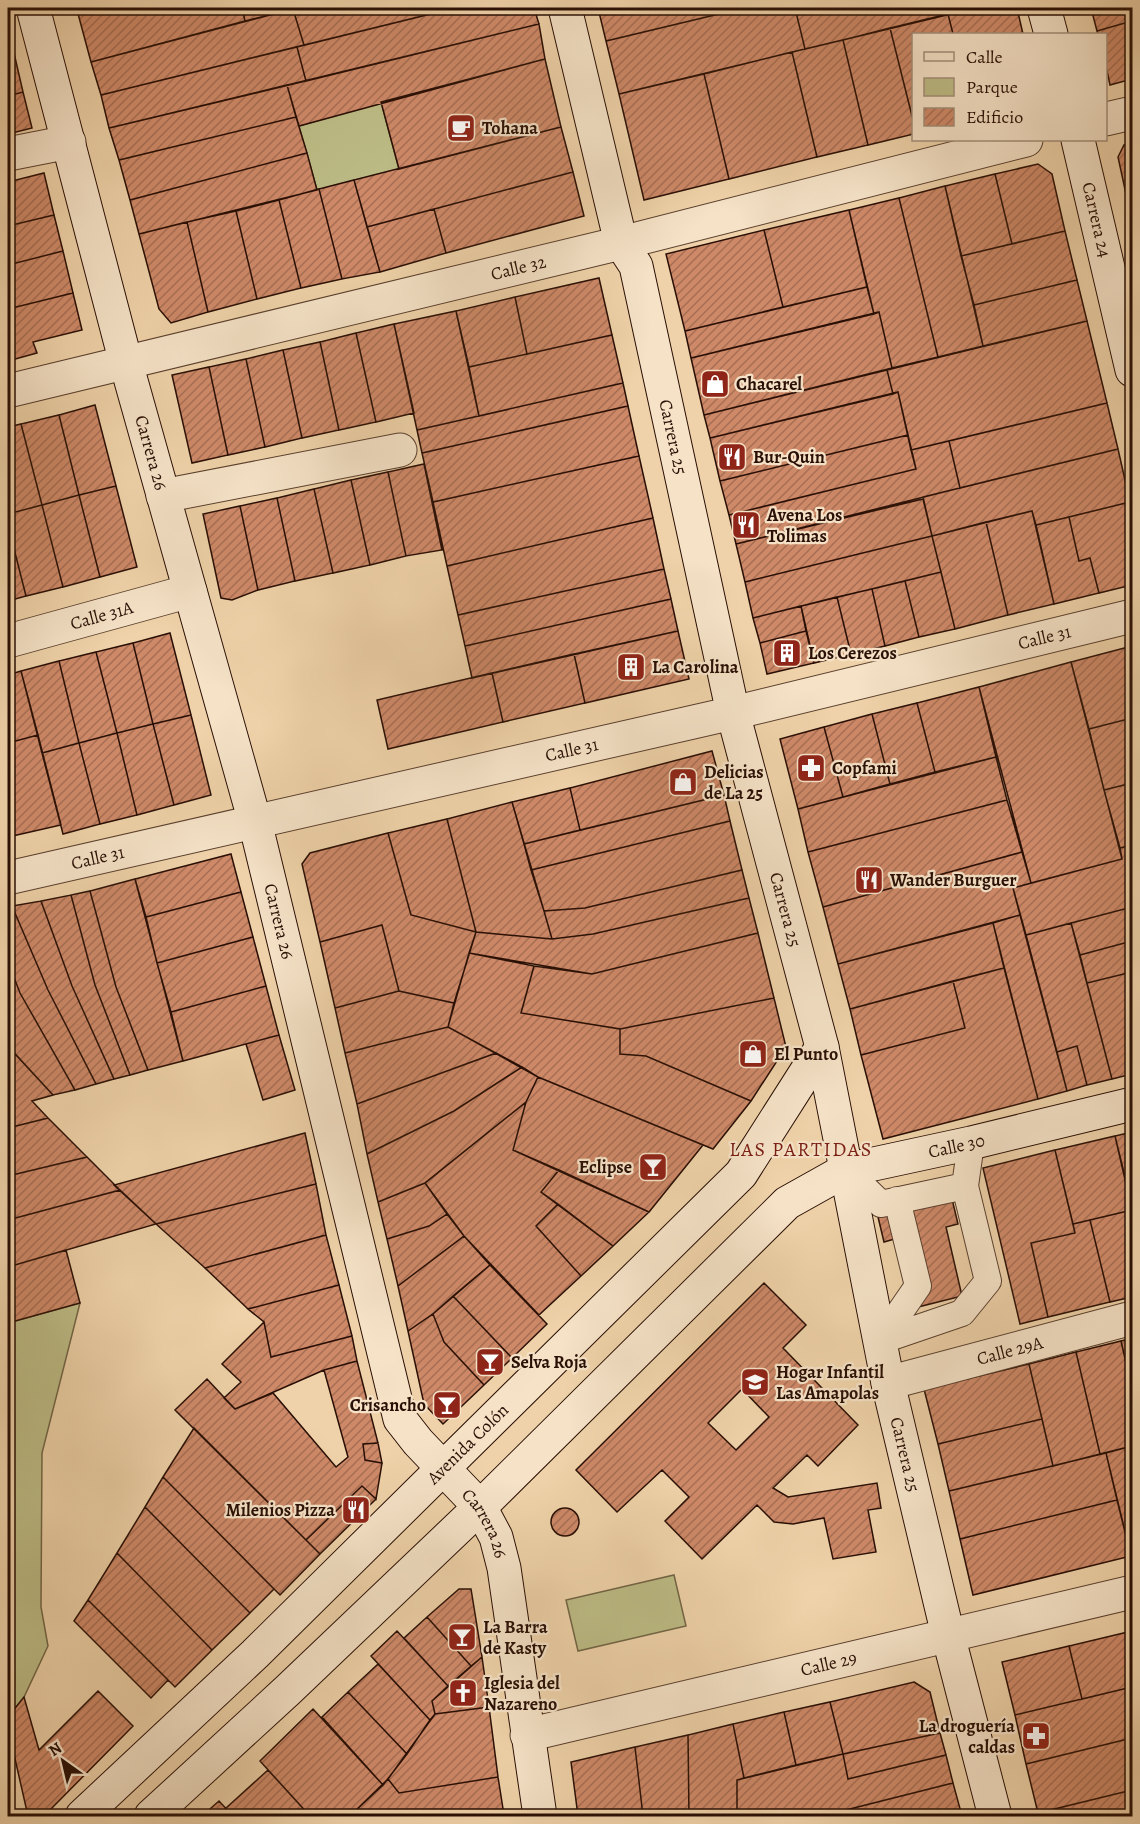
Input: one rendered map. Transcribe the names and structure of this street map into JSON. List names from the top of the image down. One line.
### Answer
{"streets":{"street":["Carrera 24","Calle 32","Carrera 25","Carrera 26","Calle 31A","Calle 31","Calle 30","Calle 29A","Avenida Colón","Calle 29"]},"crossings":[["Calle 32","Carrera 25"],["Calle 32","Carrera 26"],["Carrera 25","Calle 31"],["Carrera 25","Calle 30"],["Carrera 25","Calle 29A"],["Carrera 25","Avenida Colón"],["Carrera 25","Calle 29"],["Carrera 26","Calle 31A"],["Carrera 26","Calle 31"],["Carrera 26","Calle 30"],["Carrera 26","Avenida Colón"],["Carrera 26","Calle 29"]],"districts":["LAS PARTIDAS"],"places":{"cafe":["Tohana"],"shop":["Chacarel","Delicias de La 25","El Punto"],"restaurant":["Bur-Quin","Avena Los Tolimas","Wander Burguer","Milenios Pizza"],"building":["Los Cerezos","La Carolina"],"pharmacy":["Copfami","La droguería caldas"],"bar":["Eclipse","Selva Roja","Crisancho","La Barra de Kasty"],"school or university":["Hogar Infantil Las Amapolas"],"church":["Iglesia del Nazareno"]},"legend":["Calle","Parque","Edificio"],"north":"top left"}
